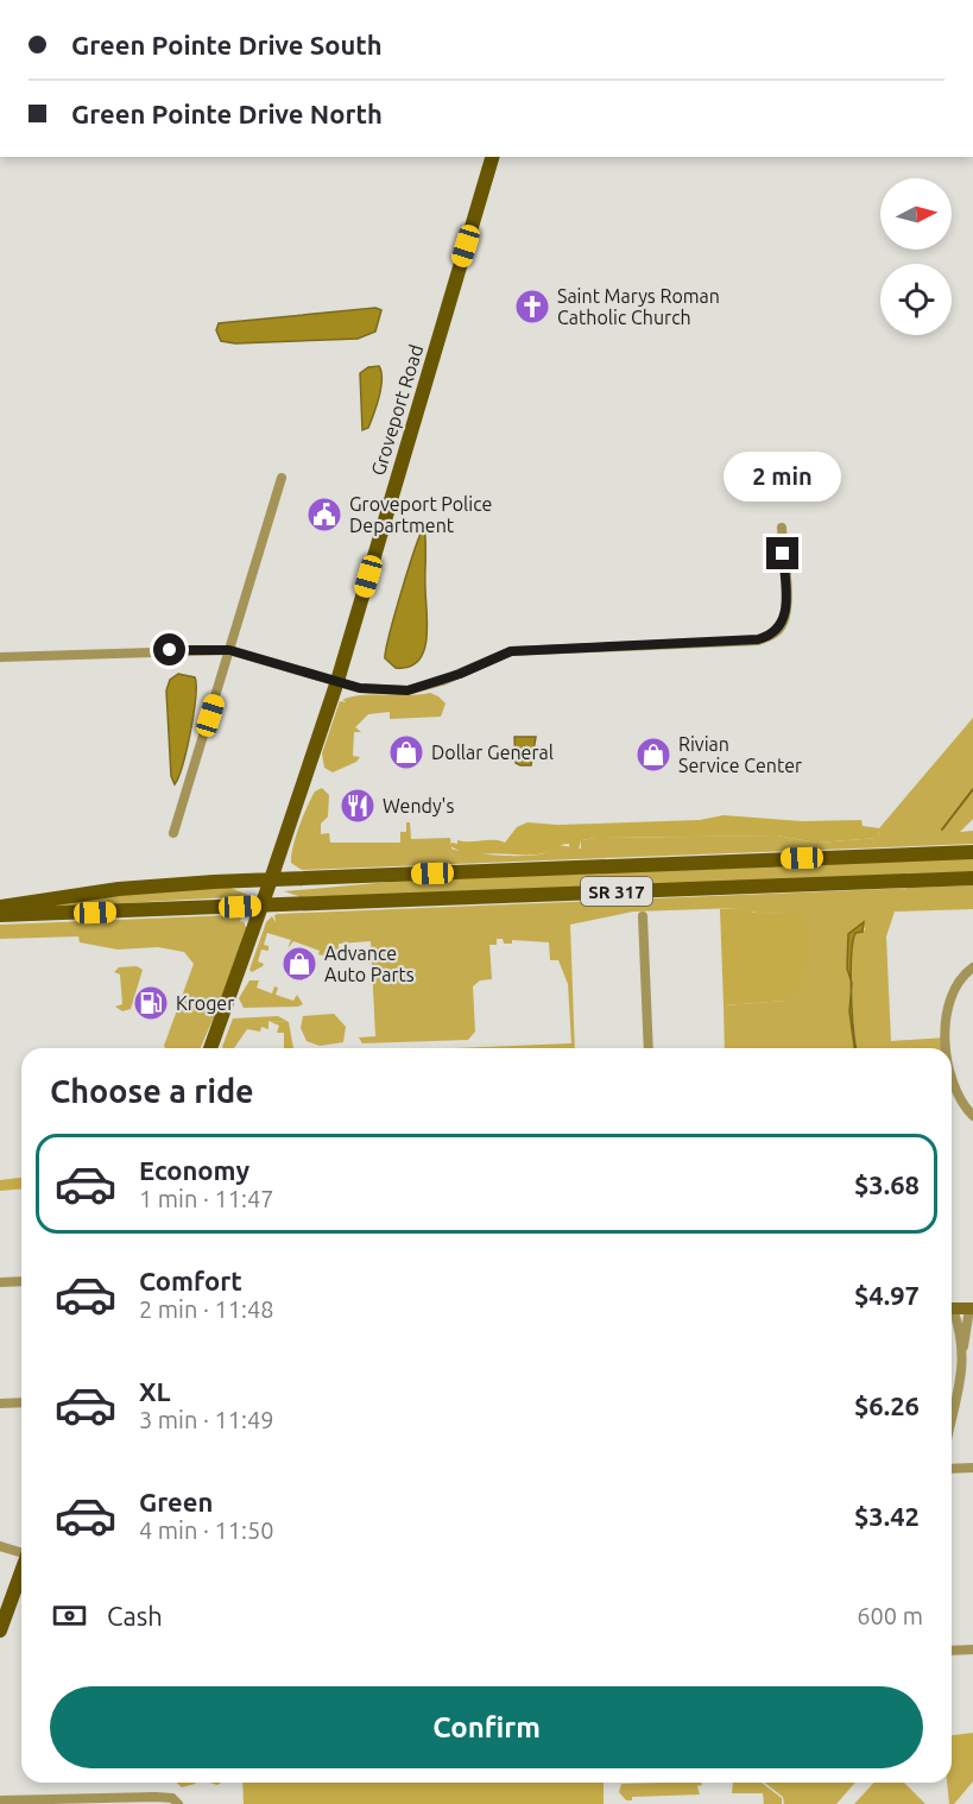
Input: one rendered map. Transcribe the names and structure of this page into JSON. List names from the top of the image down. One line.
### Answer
{"streets":{"main road":["Groveport Road","SR 317"]},"crossings":[["Groveport Road","SR 317"]],"places":{"church":["Saint Marys Roman Catholic Church"],"public building":["Groveport Police Department"],"shop":["Dollar General","Rivian Service Center","Advance Auto Parts"],"restaurant":["Wendy's"],"fuel station":["Kroger"]},"north":"right","page":{"banner":["Green Pointe Drive South","Green Pointe Drive North"],"bubble":"2 min","heading":"Choose a ride","list":[{"name":"Economy","note":"1 min · 11:47","value":"$3.68"},{"name":"Comfort","note":"2 min · 11:48","value":"$4.97"},{"name":"XL","note":"3 min · 11:49","value":"$6.26"},{"name":"Green","note":"4 min · 11:50","value":"$3.42"}],"pay":["Cash","600 m"],"buttons":"Confirm"}}
